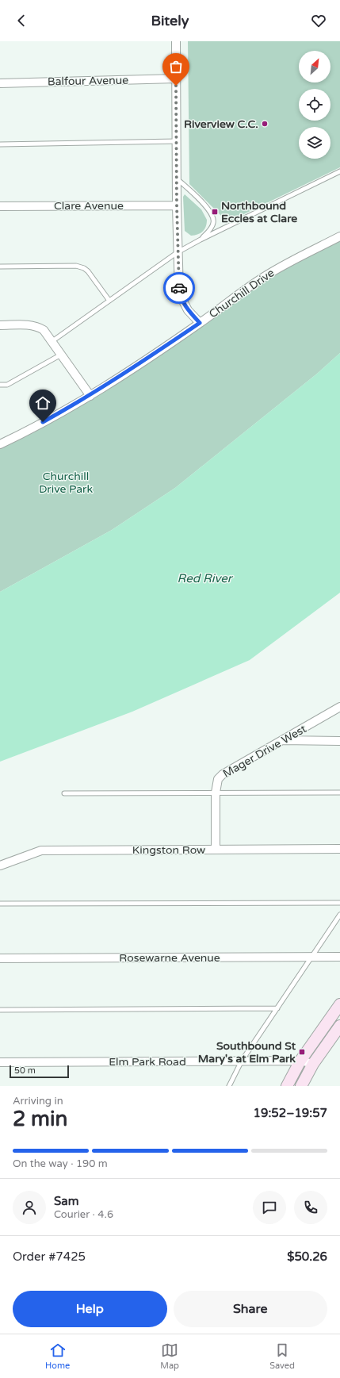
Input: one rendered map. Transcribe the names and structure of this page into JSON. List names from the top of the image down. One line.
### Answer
{"streets":{"street":["Balfour Avenue","Clare Avenue","Churchill Drive","Mager Drive West","Kingston Row","Rosewarne Avenue","Elm Park Road"]},"crossings":[["Mager Drive West","Kingston Row"]],"water":["Red River"],"parks":["Churchill Drive Park"],"places":{"other":["Riverview C.C."],"transit":["Northbound Eccles at Clare","Southbound St Mary's at Elm Park"]},"scale_bar":"50 m","north":"top right","page":{"header":"Bitely","scale":"50 m","heading":["2 min","Arriving in","19:52–19:57"],"panel":["Sam","Courier · 4.6","Order #7425","$50.26"],"bar":"On the way · 190 m","buttons":["Help","Share"],"tabs":["Home","Map","Saved"]}}
